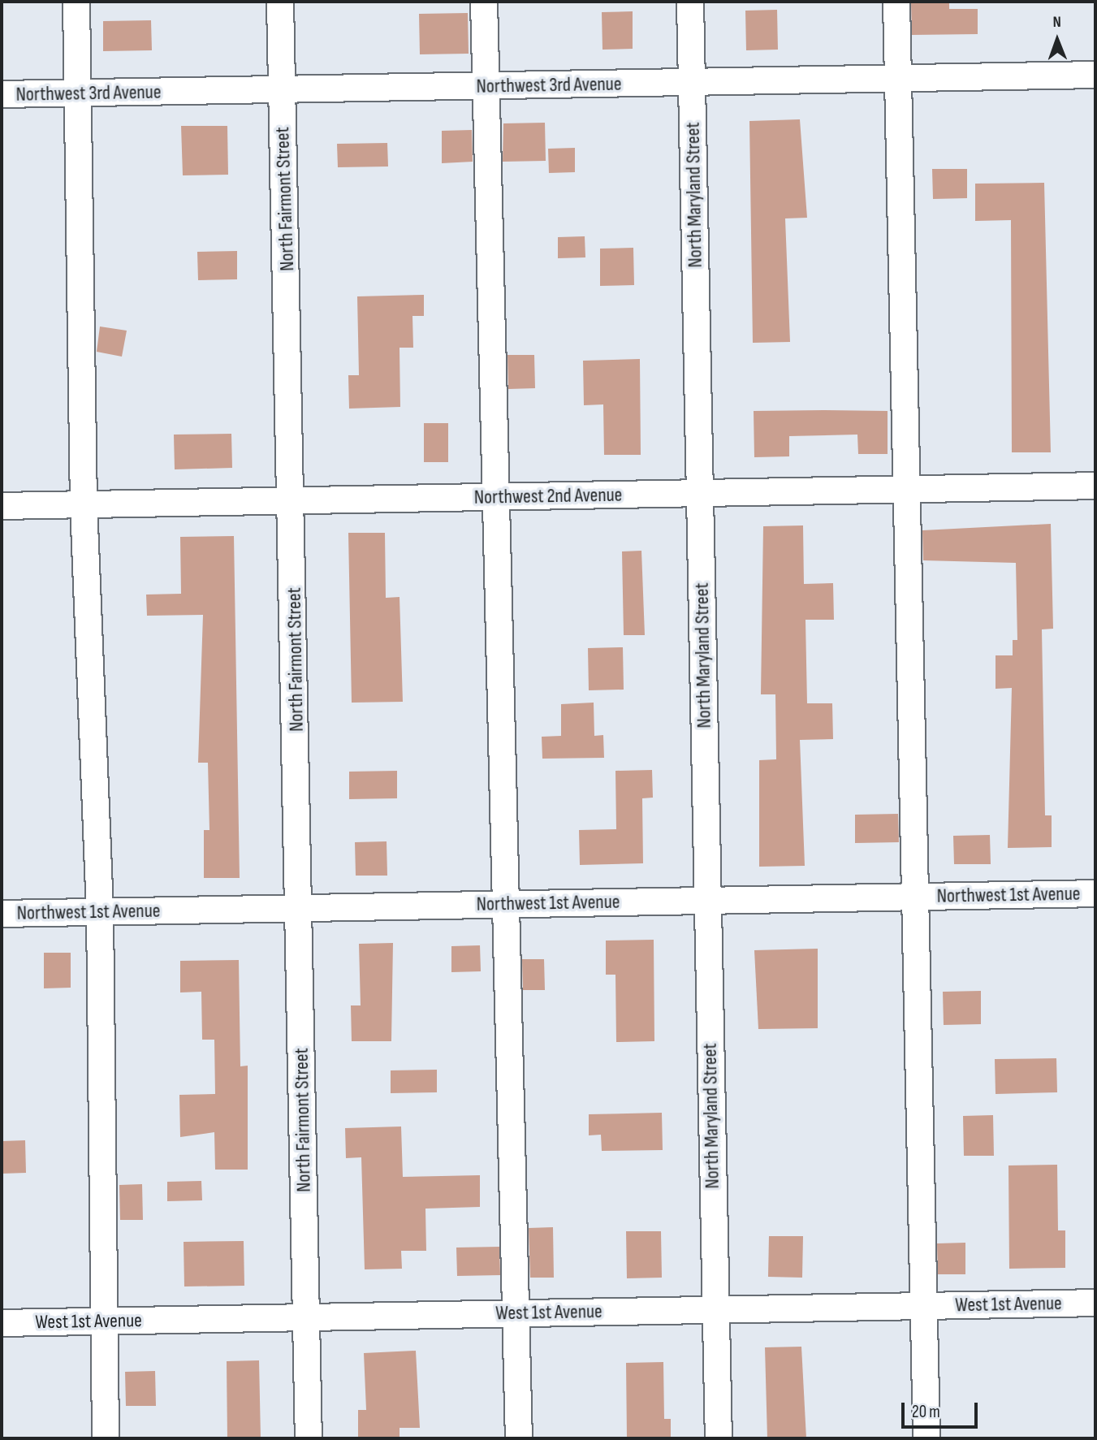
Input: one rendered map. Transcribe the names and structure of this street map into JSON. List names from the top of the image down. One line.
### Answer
{"streets":{"street":["Northwest 3rd Avenue","North Maryland Street","North Fairmont Street","Northwest 2nd Avenue","Northwest 1st Avenue","West 1st Avenue"]},"crossings":[["Northwest 3rd Avenue","North Maryland Street"],["Northwest 3rd Avenue","North Fairmont Street"],["North Maryland Street","Northwest 2nd Avenue"],["North Maryland Street","Northwest 1st Avenue"],["North Maryland Street","West 1st Avenue"],["North Fairmont Street","Northwest 2nd Avenue"],["North Fairmont Street","Northwest 1st Avenue"],["North Fairmont Street","West 1st Avenue"]],"scale_bar":"20 m","north":"top"}
